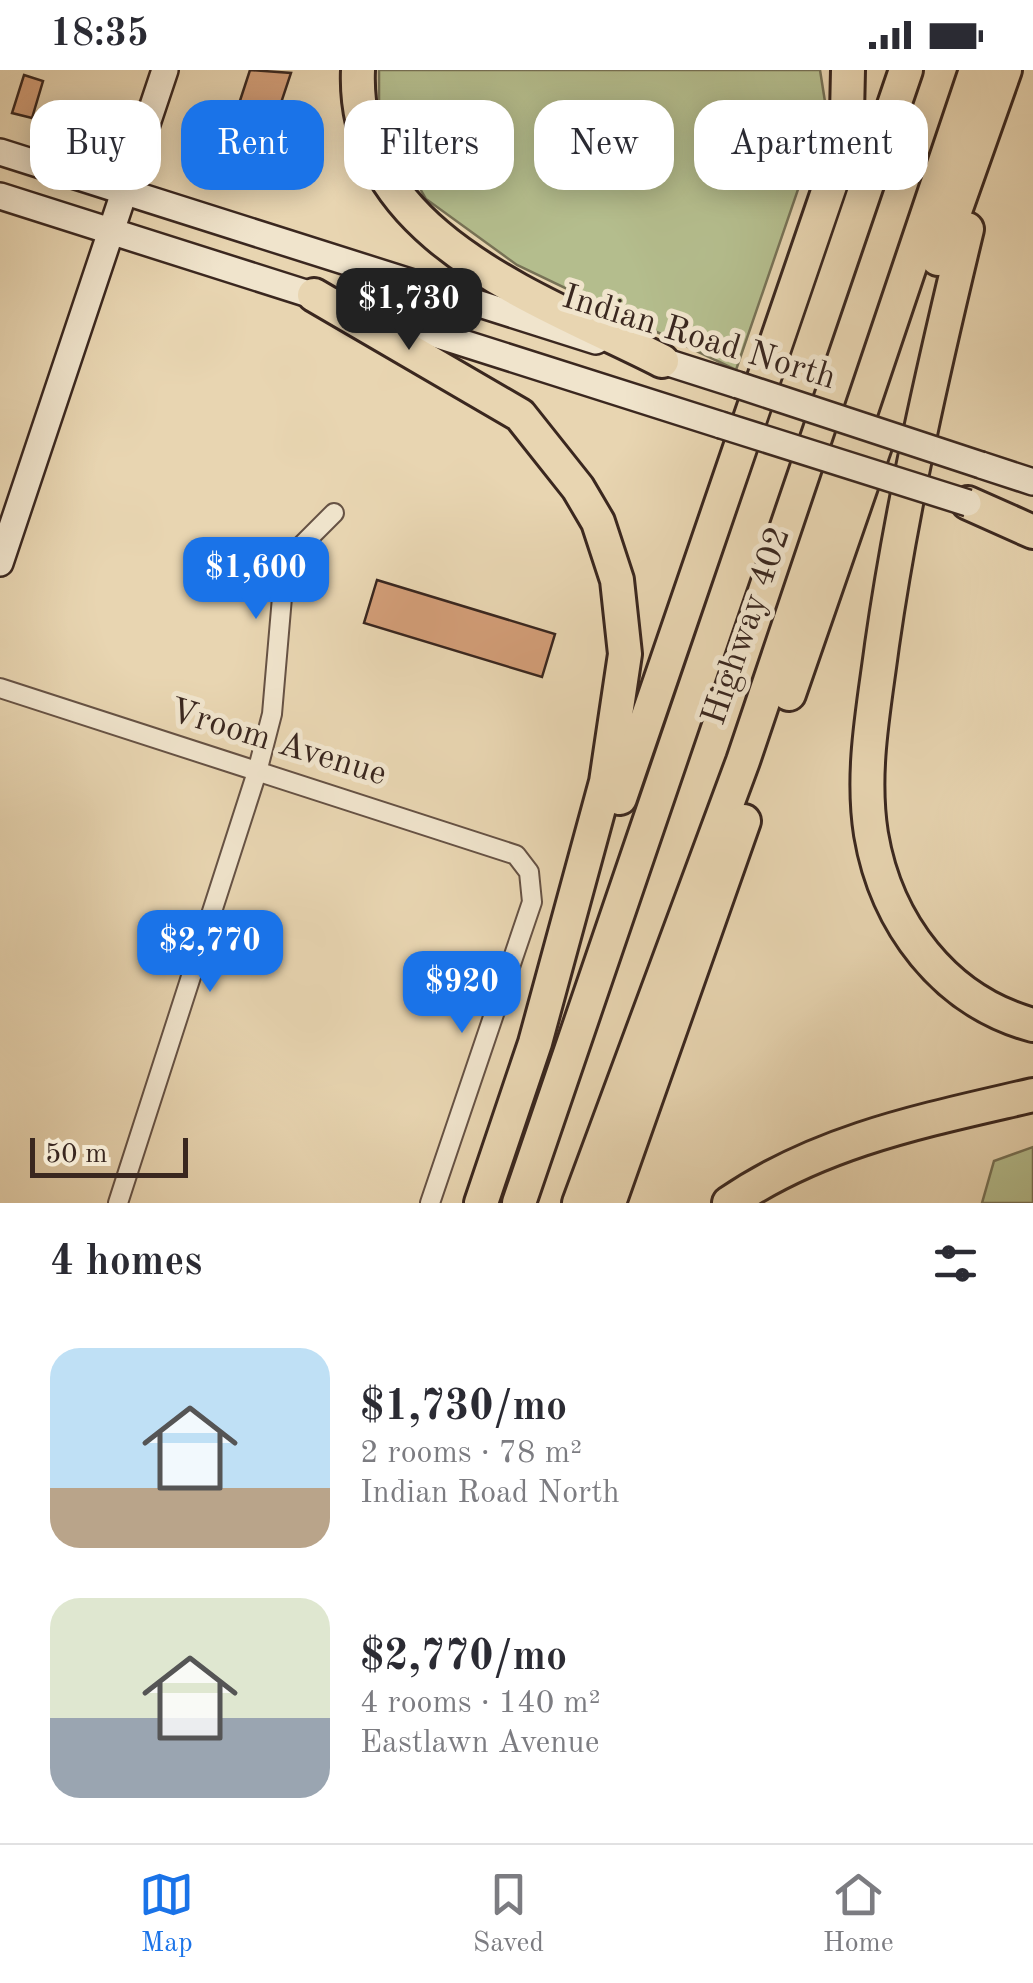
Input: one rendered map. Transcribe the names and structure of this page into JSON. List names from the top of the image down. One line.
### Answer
{"streets":{"highway":["Highway 402"],"main road":["Indian Road North"],"street":["Vroom Avenue"]},"scale_bar":"50 m","page":{"status":"18:35","chip":["Buy","Rent","Filters","New","Apartment"],"price":["$1,730","$1,600","$2,770","$920"],"scale":"50 m","heading":"4 homes","list":[{"name":"$1,730/mo","note":"2 rooms · 78 m² · Indian Road North"},{"name":"$2,770/mo","note":"4 rooms · 140 m² · Eastlawn Avenue"}],"tabs":["Map","Saved","Home"]}}
